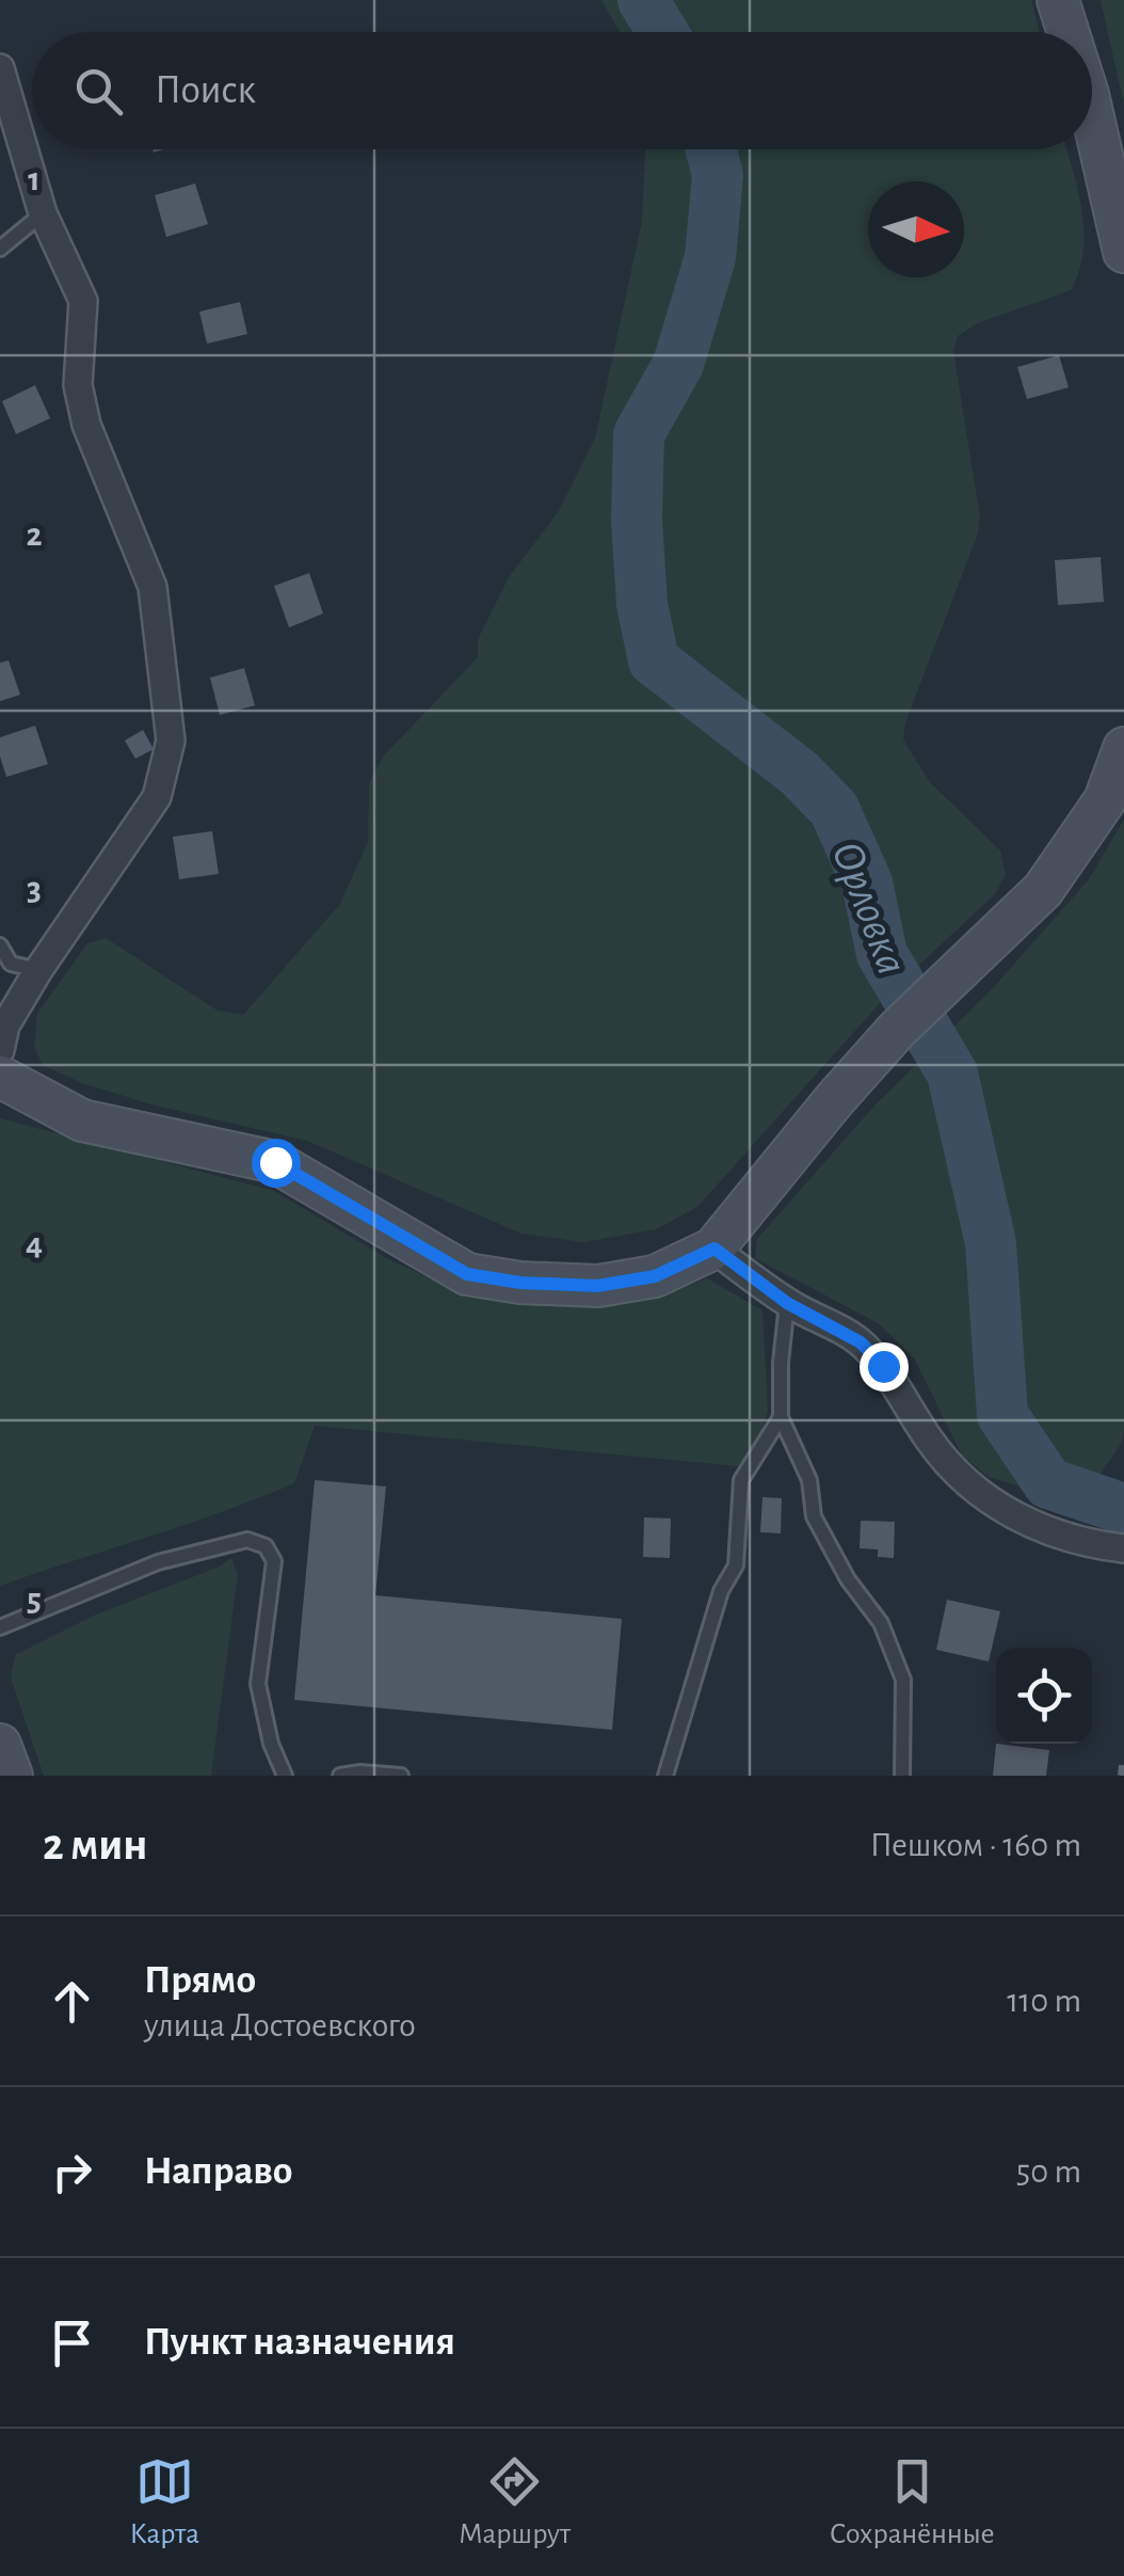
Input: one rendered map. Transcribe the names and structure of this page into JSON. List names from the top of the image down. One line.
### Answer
{"water":["Орловка"],"north":"right","page":{"search":"Поиск","heading":["2 мин","Пешком · 160 m"],"list":[["Прямо","улица Достоевского","110 m"],["Направо","50 m"],"Пункт назначения"],"nav":["Карта","Маршрут","Сохранённые"]},"grid":{"rows":["1","2","3","4","5"]}}
